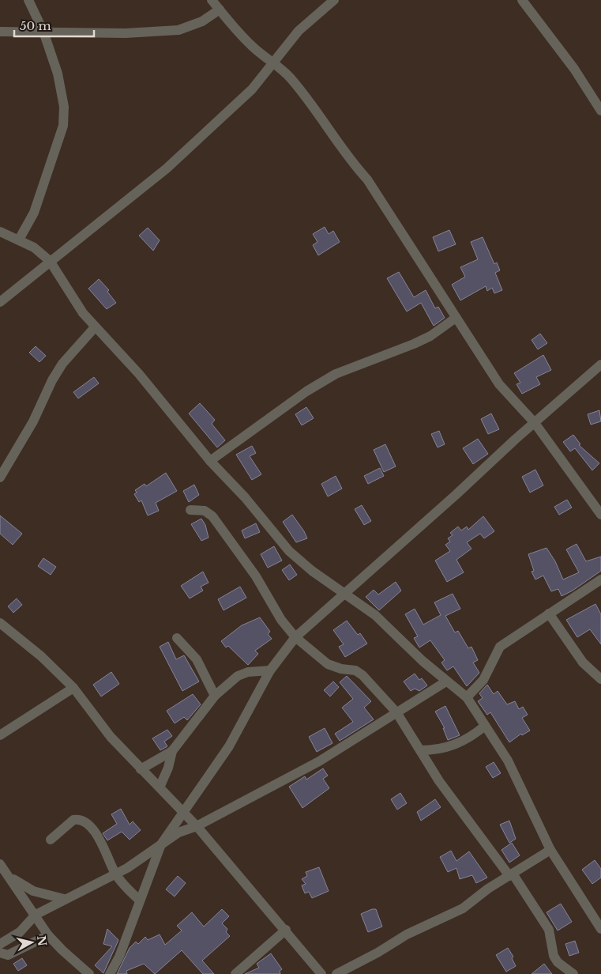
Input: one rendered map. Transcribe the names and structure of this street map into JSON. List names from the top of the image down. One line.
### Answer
{"scale_bar":"50 m","north":"right"}
